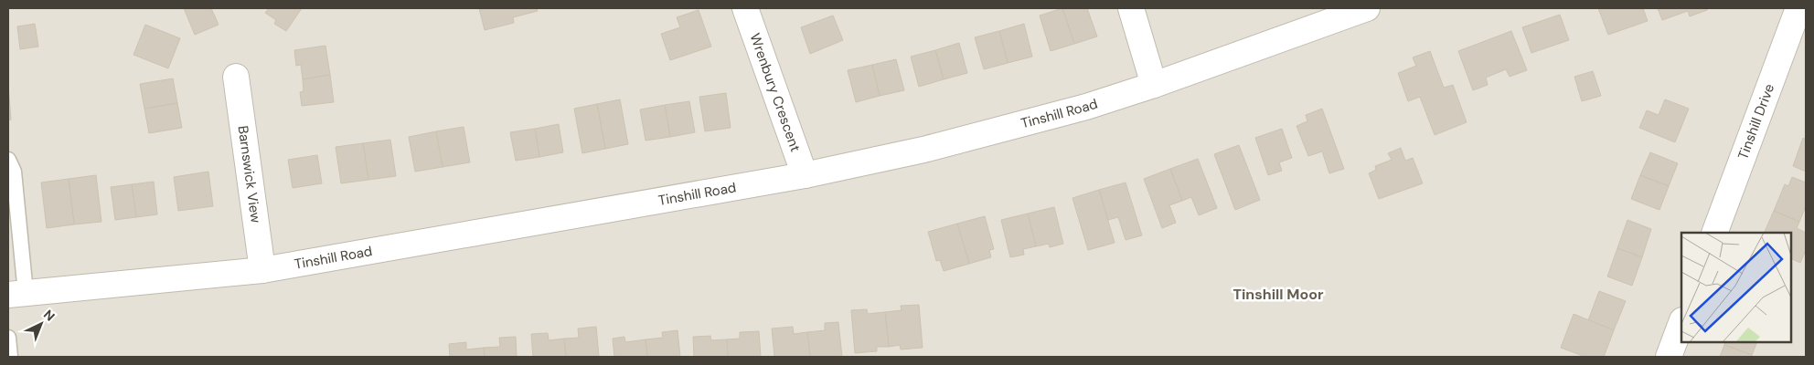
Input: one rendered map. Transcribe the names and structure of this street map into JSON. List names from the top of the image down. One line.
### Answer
{"streets":{"street":["Wrenbury Crescent","Tinshill Road","Tinshill Drive","Barnswick View"]},"crossings":[["Wrenbury Crescent","Tinshill Road"],["Tinshill Road","Barnswick View"]],"districts":["Tinshill Moor"],"north":"top right"}
